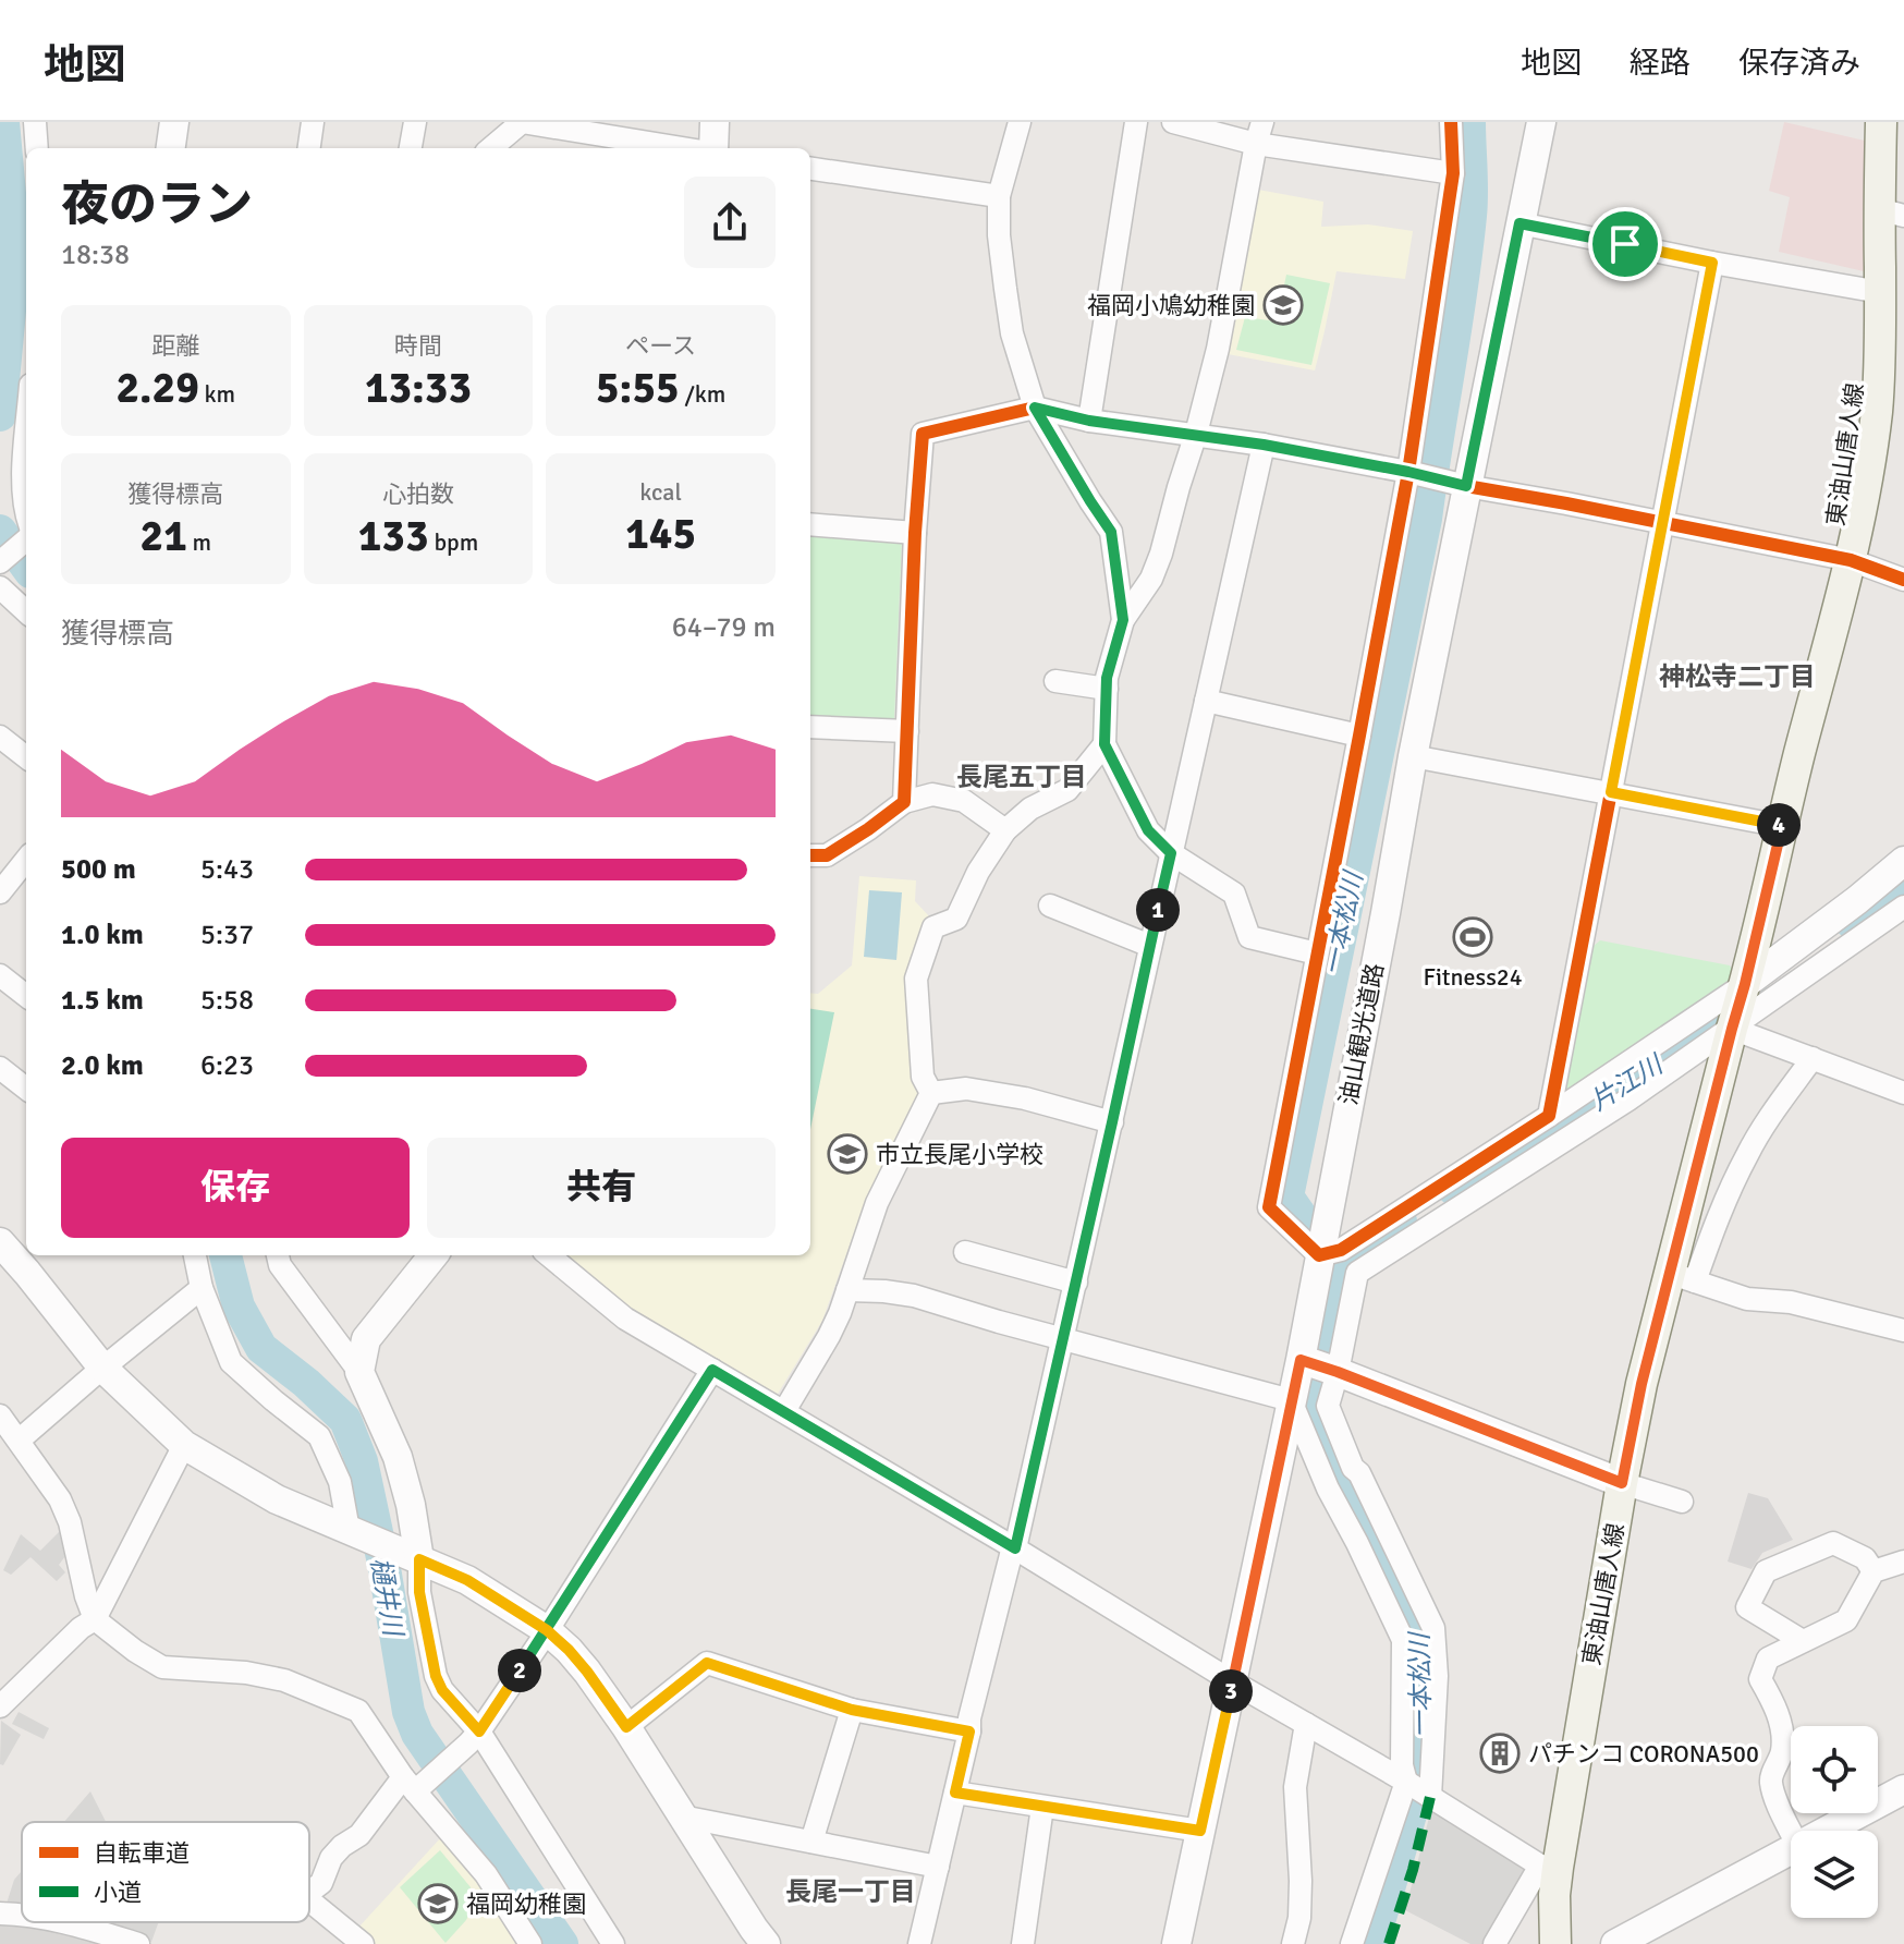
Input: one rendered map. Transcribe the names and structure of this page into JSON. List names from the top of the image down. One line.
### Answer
{"streets":{"main road":["東油山唐人線"],"street":["油山観光道路"]},"districts":["神松寺二丁目","長尾五丁目","長尾一丁目"],"water":["一本松川","片江川","樋井川"],"places":{"school or university":["福岡小鳩幼稚園","市立長尾小学校","福岡幼稚園"],"sports":["Fitness24"],"building":["パチンコ CORONA500"]},"legend":["自転車道","小道"],"page":{"header":"地図","nav":["地図","経路","保存済み"],"heading":["夜のラン","18:38"],"stats":[["距離","2.29 km"],["時間","13:33"],["ペース","5:55 /km"],["獲得標高","21 m"],["心拍数","133 bpm"],["kcal","145"]],"chart":["獲得標高","64–79 m"],"pins":["4","1","2","3"],"list":[{"name":"500 m","note":"5:43"},{"name":"1.0 km","note":"5:37"},{"name":"1.5 km","note":"5:58"},{"name":"2.0 km","note":"6:23"}],"buttons":["保存","共有"]}}
